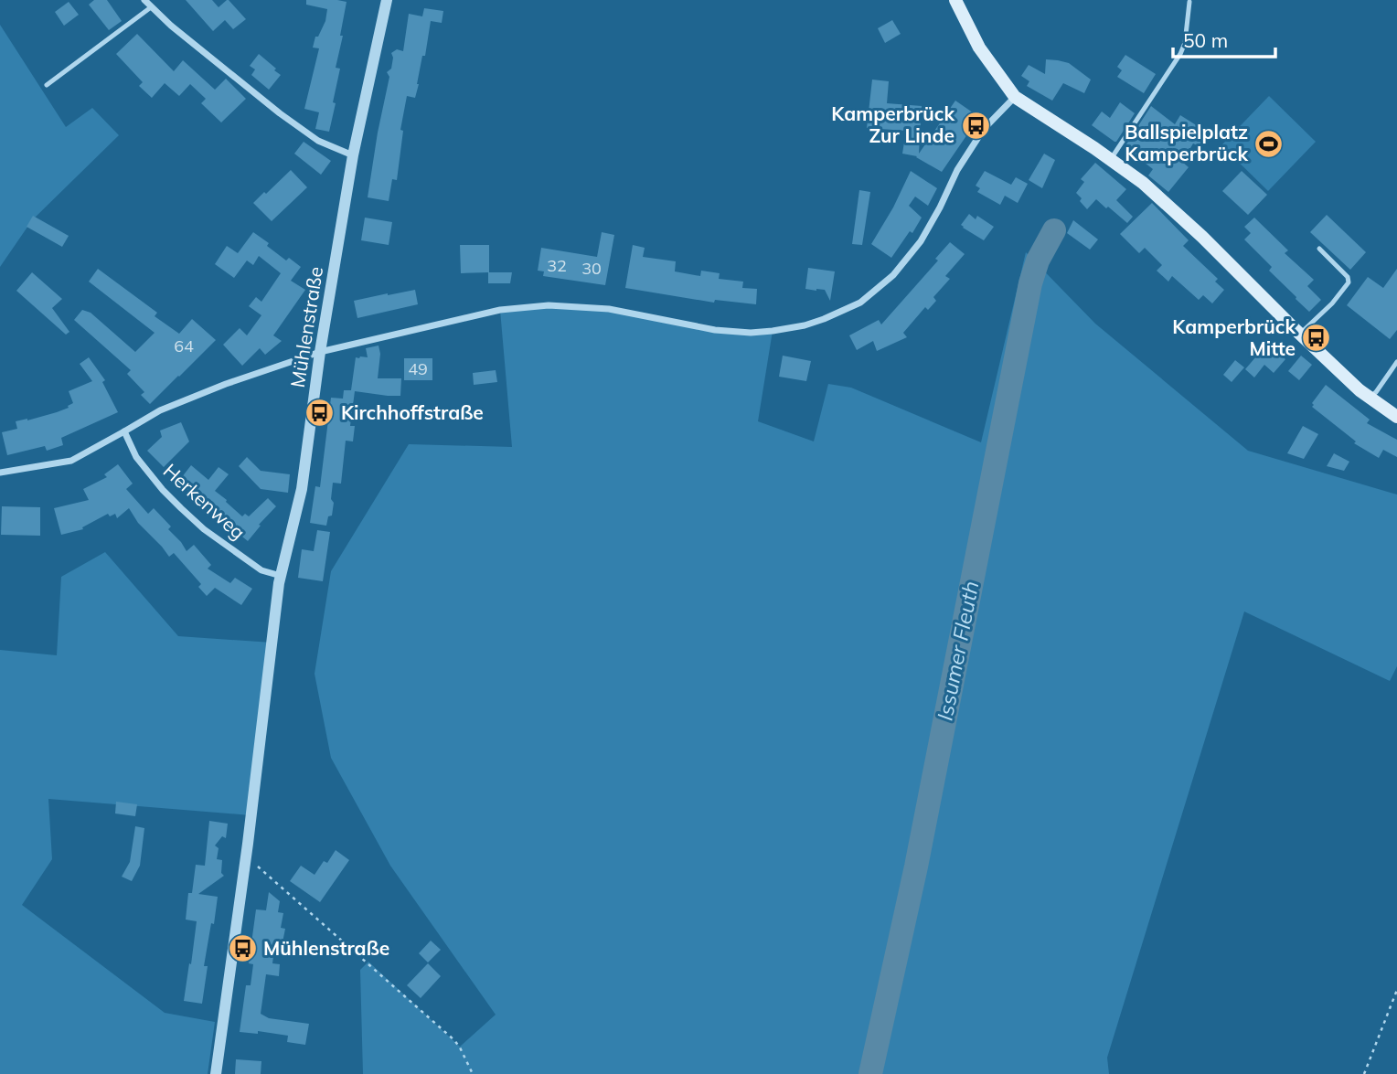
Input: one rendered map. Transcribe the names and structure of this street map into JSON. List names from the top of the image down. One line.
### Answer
{"streets":{"street":["Mühlenstraße","Herkenweg"]},"crossings":[["Mühlenstraße","Herkenweg"]],"water":["Issumer Fleuth"],"places":{"bus stop":["Kamperbrück Zur Linde","Kamperbrück Mitte","Kirchhoffstraße","Mühlenstraße"],"sports":["Ballspielplatz Kamperbrück"]},"house_numbers":["32","30","64","49"],"scale_bar":"50 m"}
